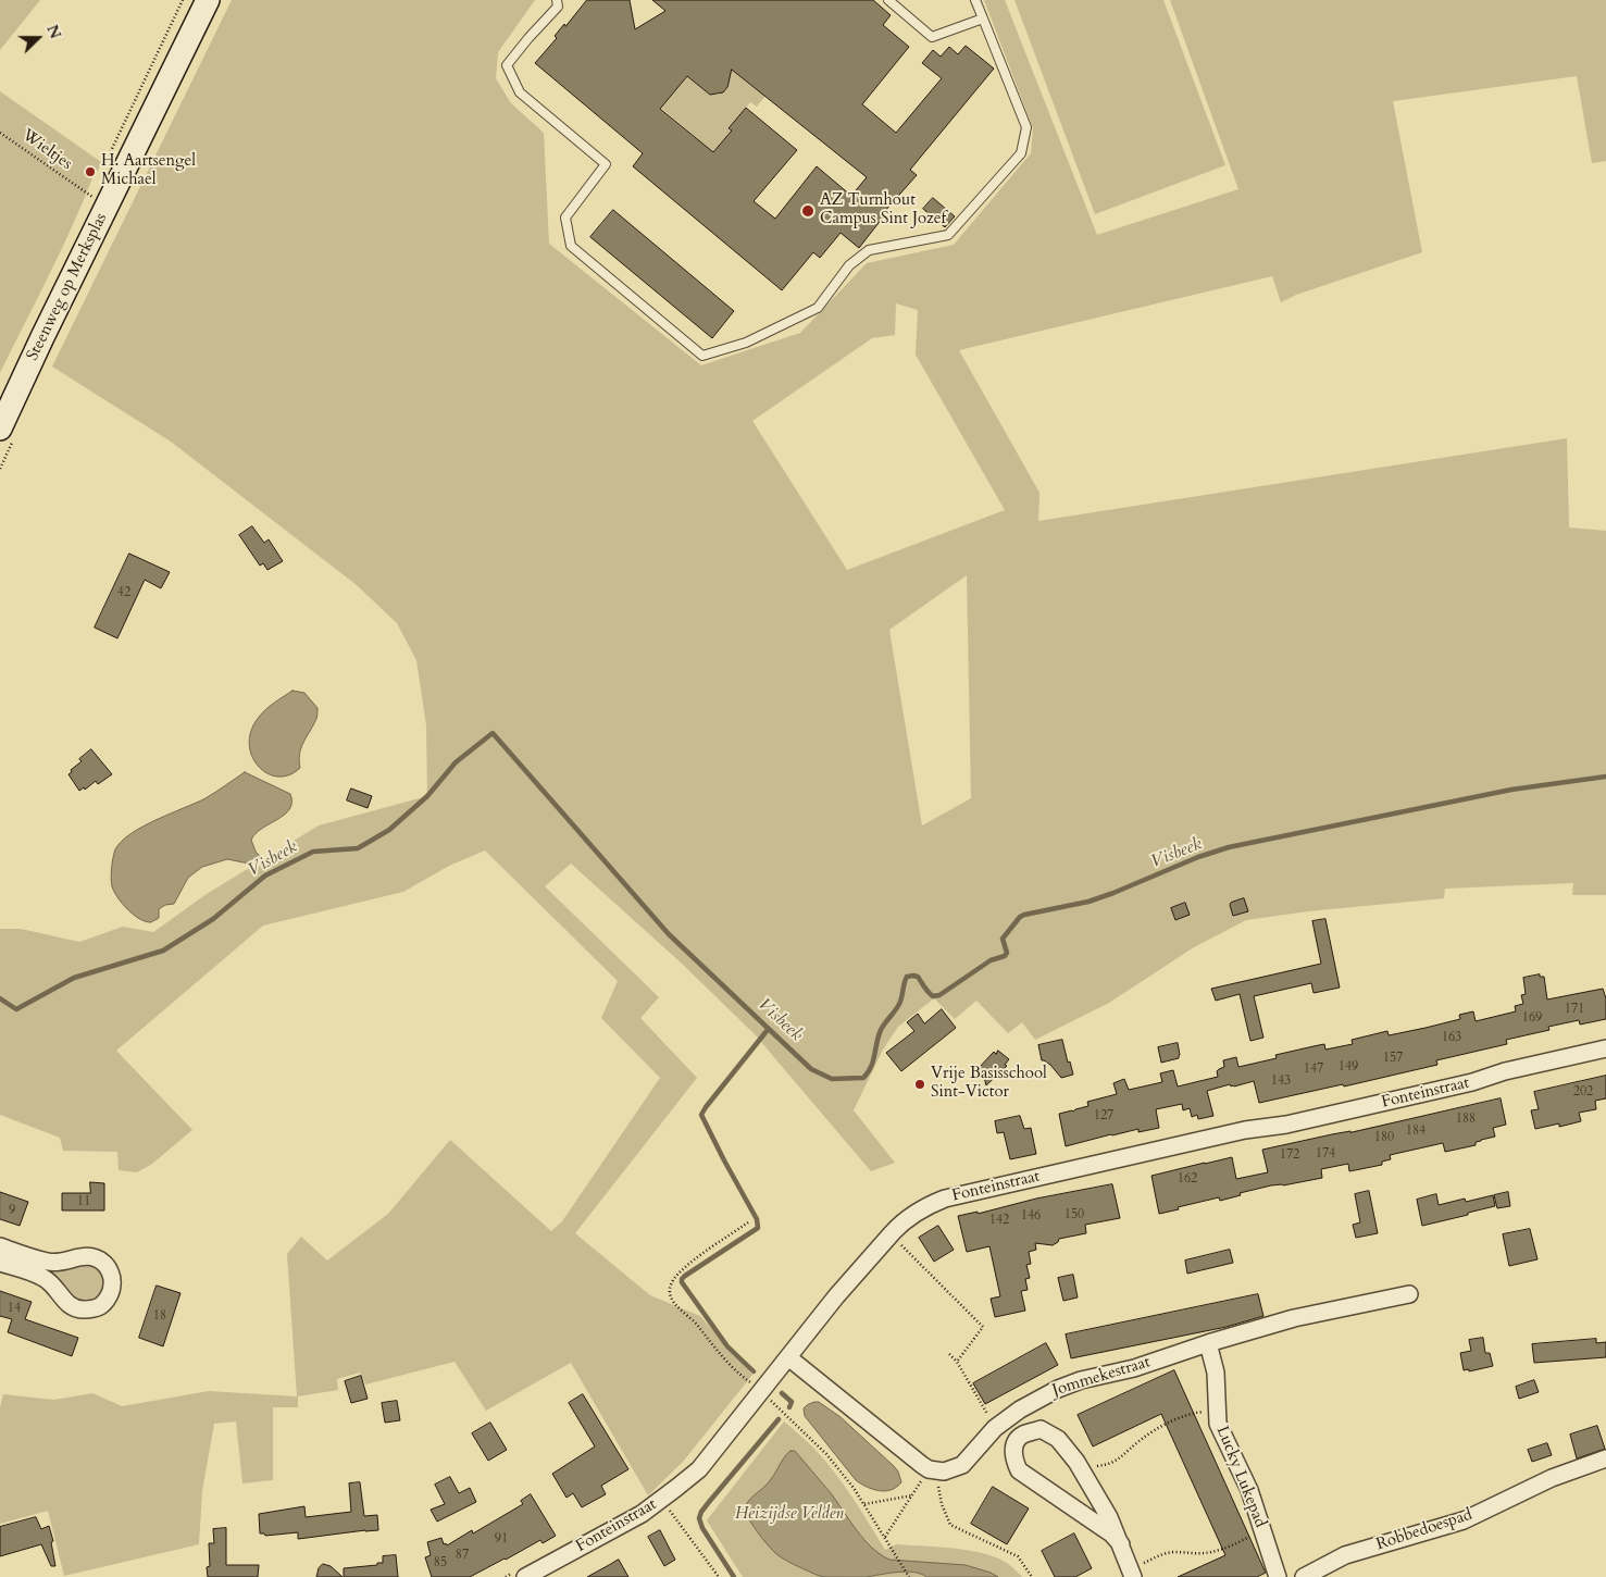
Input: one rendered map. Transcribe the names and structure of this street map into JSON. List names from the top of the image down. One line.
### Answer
{"streets":{"street":["Steenweg op Merksplas","Fonteinstraat","Jommekestraat","Lucky Lukepad","Robbedoespad"],"path":["Wieltjes"]},"crossings":[["Wieltjes","Steenweg op Merksplas"],["Jommekestraat","Lucky Lukepad"]],"water":["Visbeek"],"parks":["Heizijdse Velden"],"places":["H. Aartsengel Michael","AZ Turnhout Campus Sint Jozef","Vrije Basisschool Sint-Victor"],"house_numbers":["42","171","169","163","157","149","147","143","202","127","188","184","180","174","172","162","11","9","150","146","142","14","18","91","87","85"],"north":"right"}
